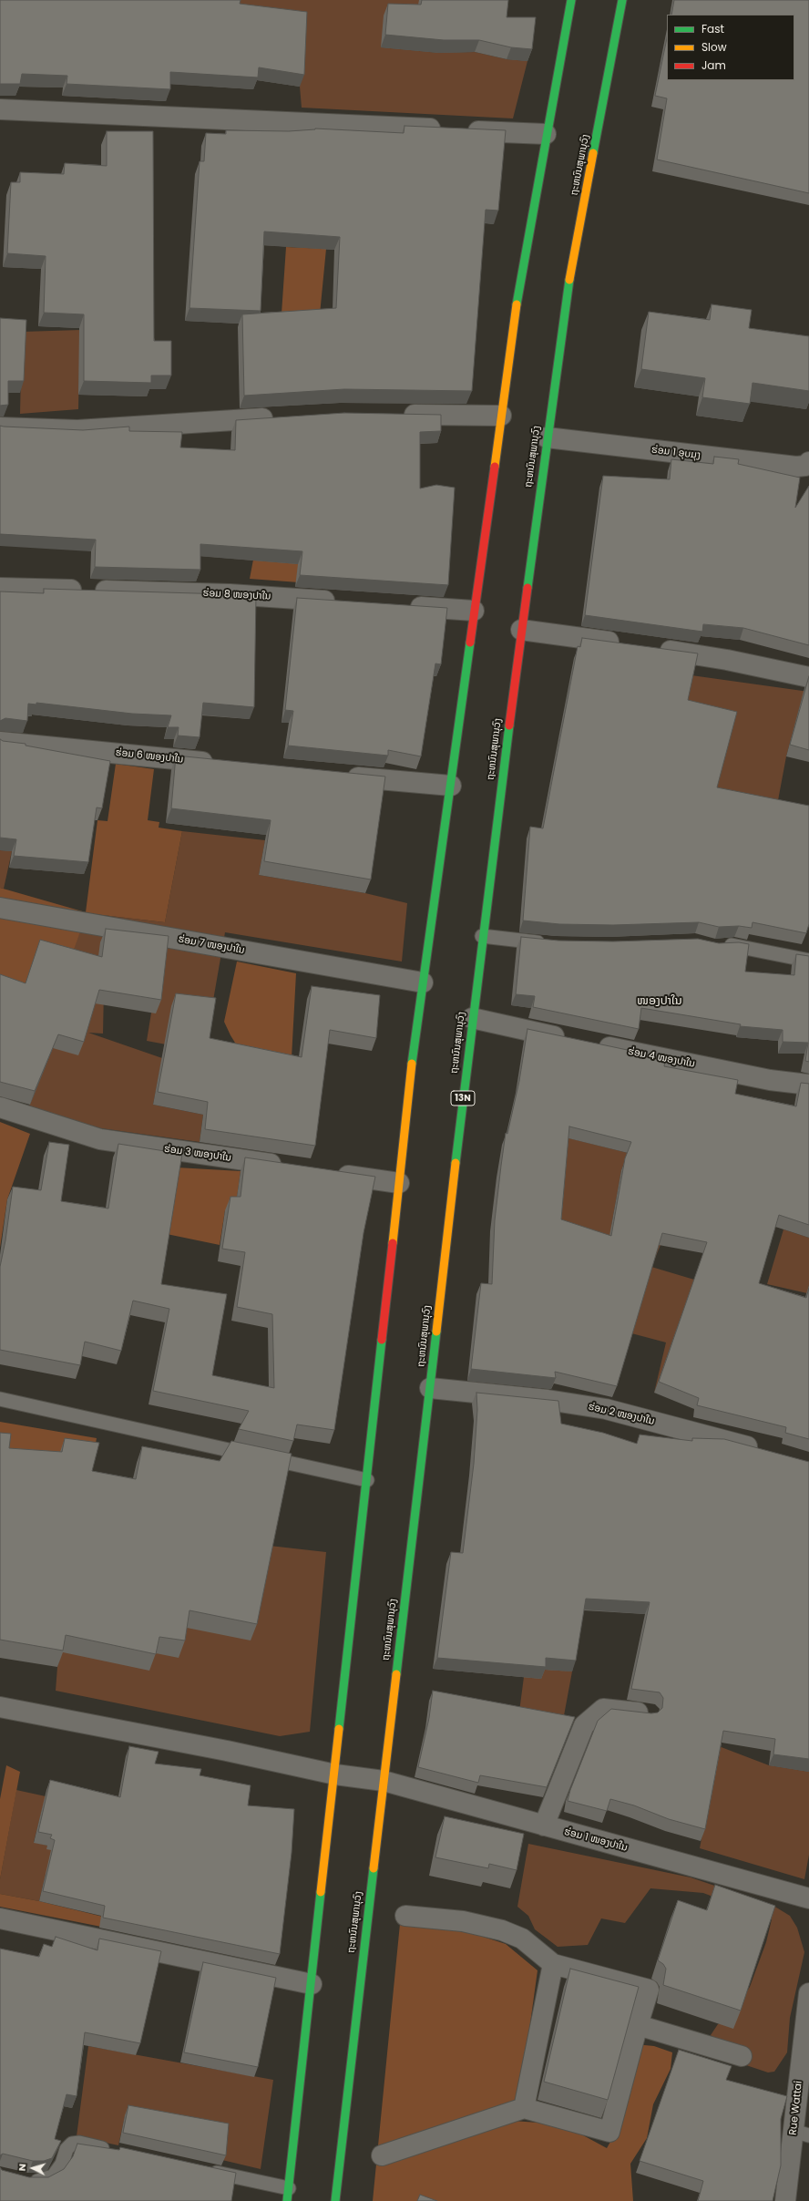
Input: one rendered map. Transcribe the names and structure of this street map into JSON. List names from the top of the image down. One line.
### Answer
{"streets":{"highway":["ຖະຫນົນສຸພານຸວົງ","13N"],"street":["ຮ່ອມ 1 ອຸບມຸງ","ຮ່ອມ 8 ໜອງປາໃນ","ຮ່ອມ 6 ໜອງປາໃນ","ຮ່ອມ 7 ໜອງປາໃນ","ຮ່ອມ 4 ໜອງປາໃນ","ຮ່ອມ 3 ໜອງປາໃນ","ຮ່ອມ 2 ໜອງປາໃນ","ຮ່ອມ 1 ໜອງປາໃນ","Rue Wattai"]},"crossings":[["ຖະຫນົນສຸພານຸວົງ","ຮ່ອມ 1 ອຸບມຸງ"],["ຖະຫນົນສຸພານຸວົງ","ຮ່ອມ 4 ໜອງປາໃນ"],["ຖະຫນົນສຸພານຸວົງ","ຮ່ອມ 2 ໜອງປາໃນ"],["ຖະຫນົນສຸພານຸວົງ","ຮ່ອມ 1 ໜອງປາໃນ"]],"districts":["ໜອງປາໃນ"],"legend":["Fast","Slow","Jam"],"north":"left"}
